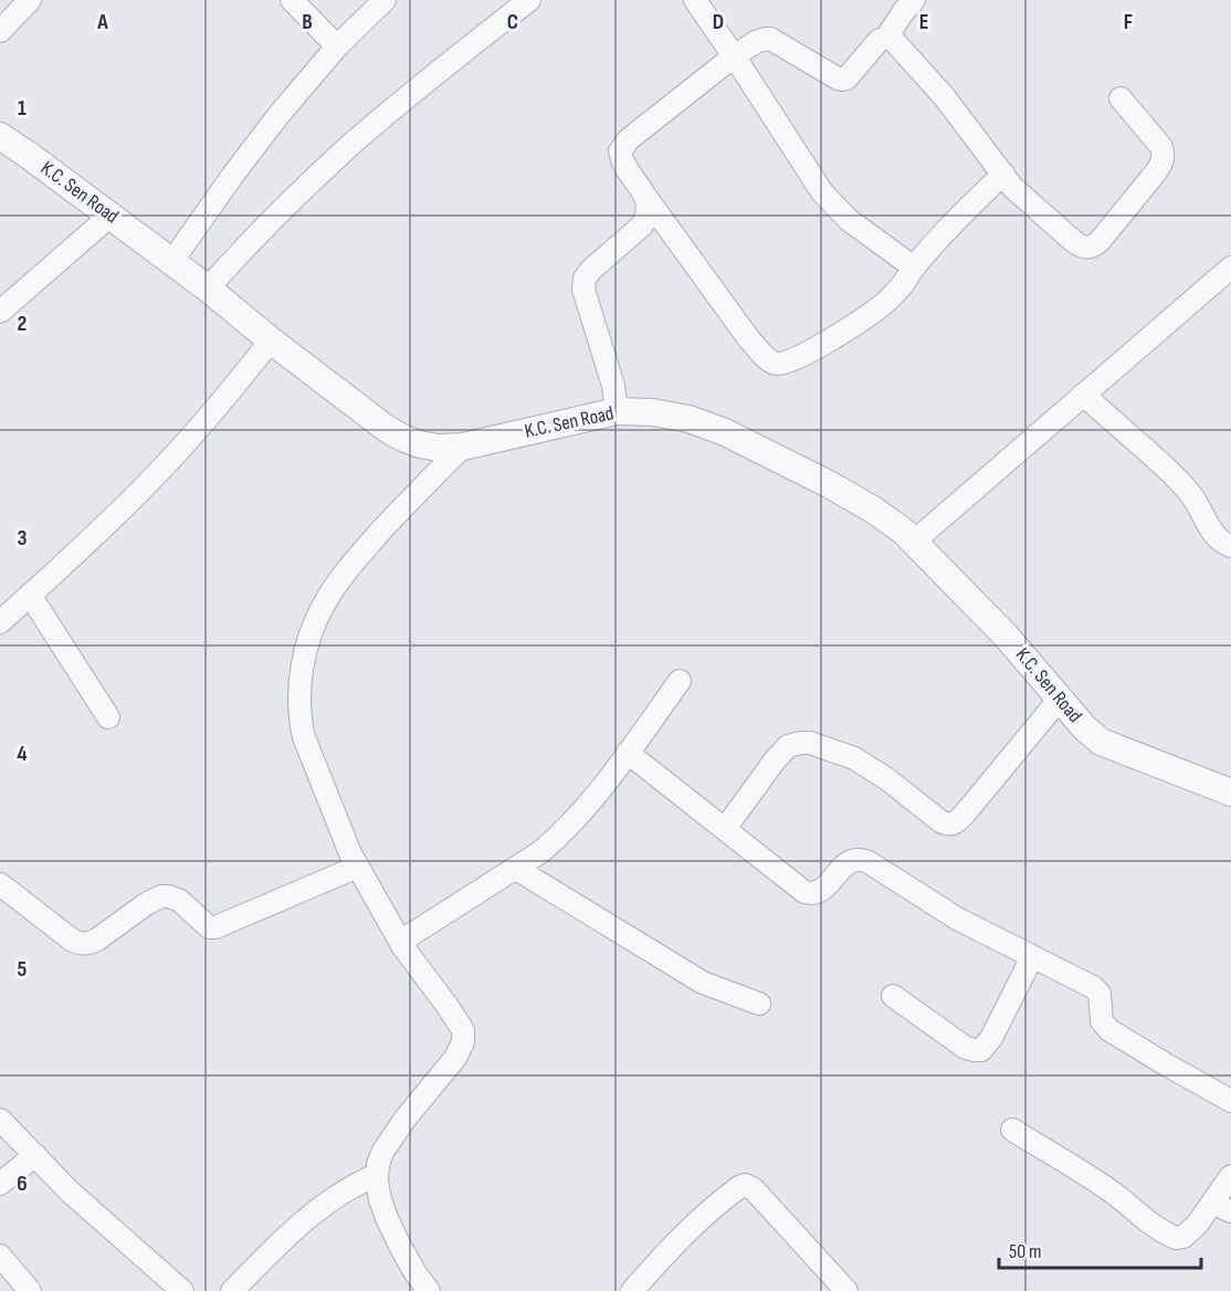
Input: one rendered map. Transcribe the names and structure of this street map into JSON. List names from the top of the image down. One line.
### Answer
{"streets":{"street":["K.C. Sen Road"]},"scale_bar":"50 m","grid":{"columns":["A","B","C","D","E","F"],"rows":["1","2","3","4","5","6"]}}
